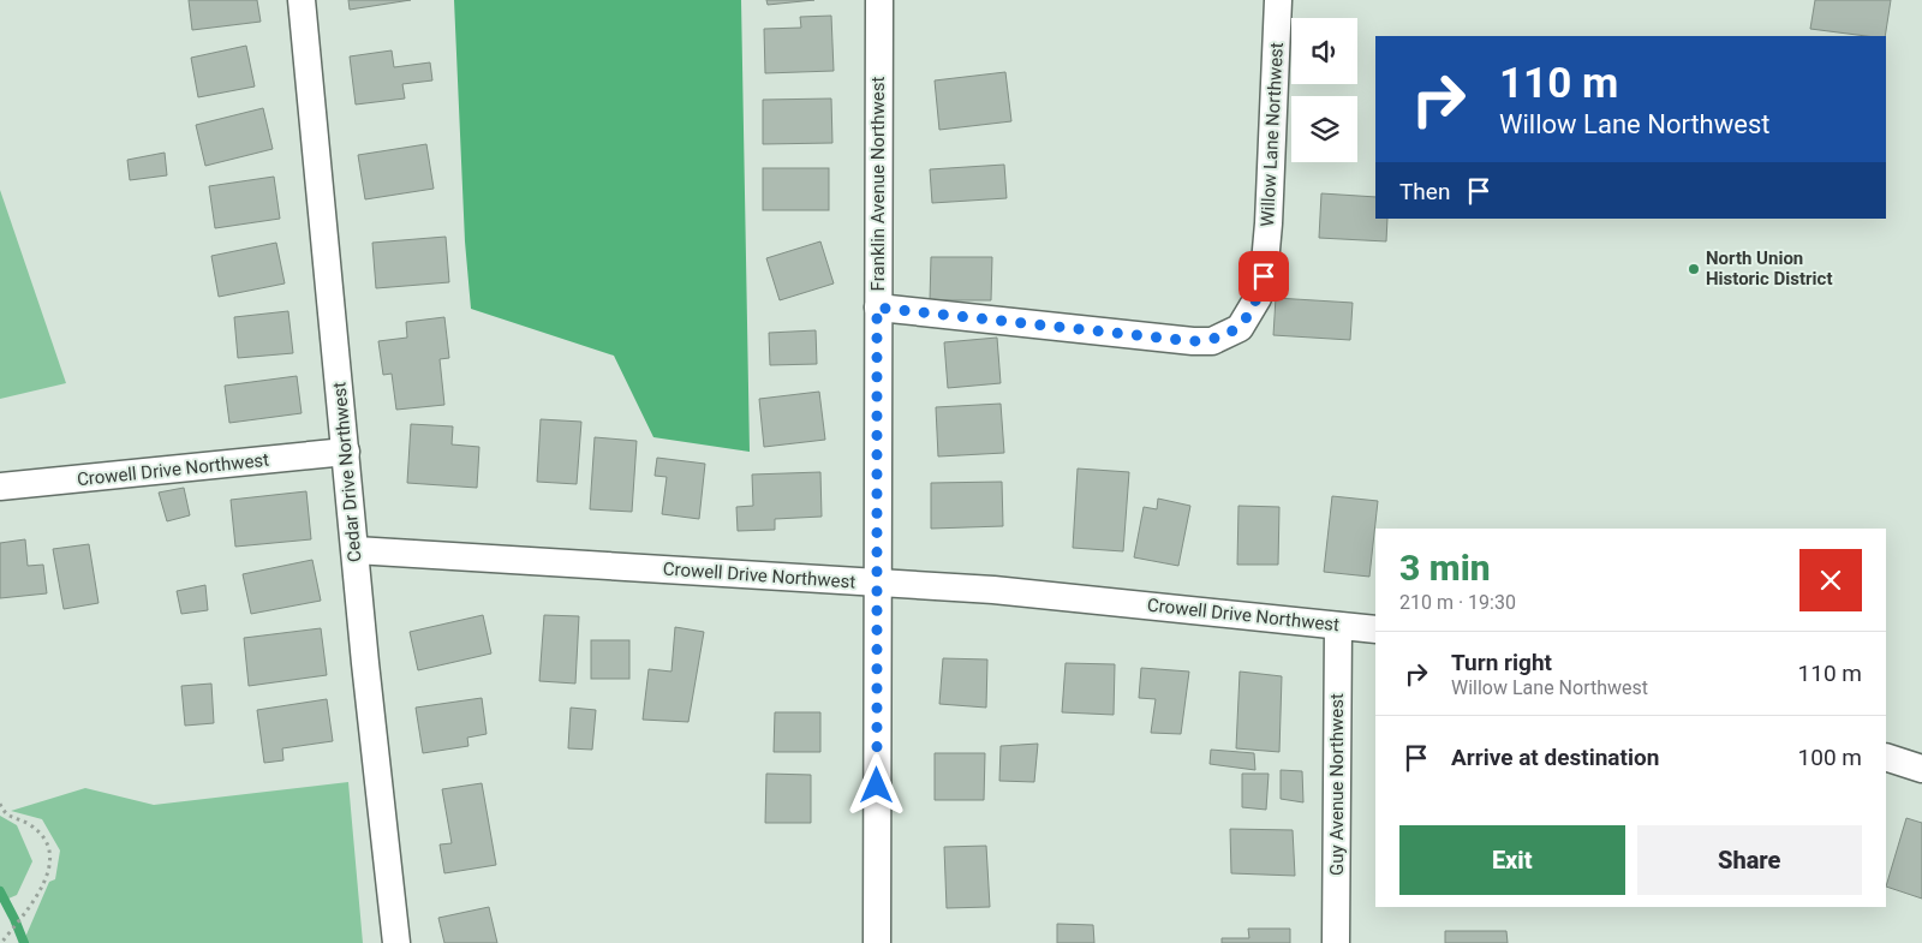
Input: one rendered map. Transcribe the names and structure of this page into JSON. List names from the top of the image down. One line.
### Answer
{"streets":{"street":["Willow Lane Northwest","Franklin Avenue Northwest","Crowell Drive Northwest","Cedar Drive Northwest","Guy Avenue Northwest"]},"crossings":[["Willow Lane Northwest","Franklin Avenue Northwest"],["Franklin Avenue Northwest","Crowell Drive Northwest"],["Crowell Drive Northwest","Cedar Drive Northwest"],["Crowell Drive Northwest","Guy Avenue Northwest"]],"places":["North Union Historic District"],"page":{"turn":["110 m","Willow Lane Northwest"],"then":"Then","heading":["3 min","210 m · 19:30"],"list":[{"name":"Turn right","note":"Willow Lane Northwest","value":"110 m"},{"name":"Arrive at destination","value":"100 m"}],"buttons":["Exit","Share"]}}
